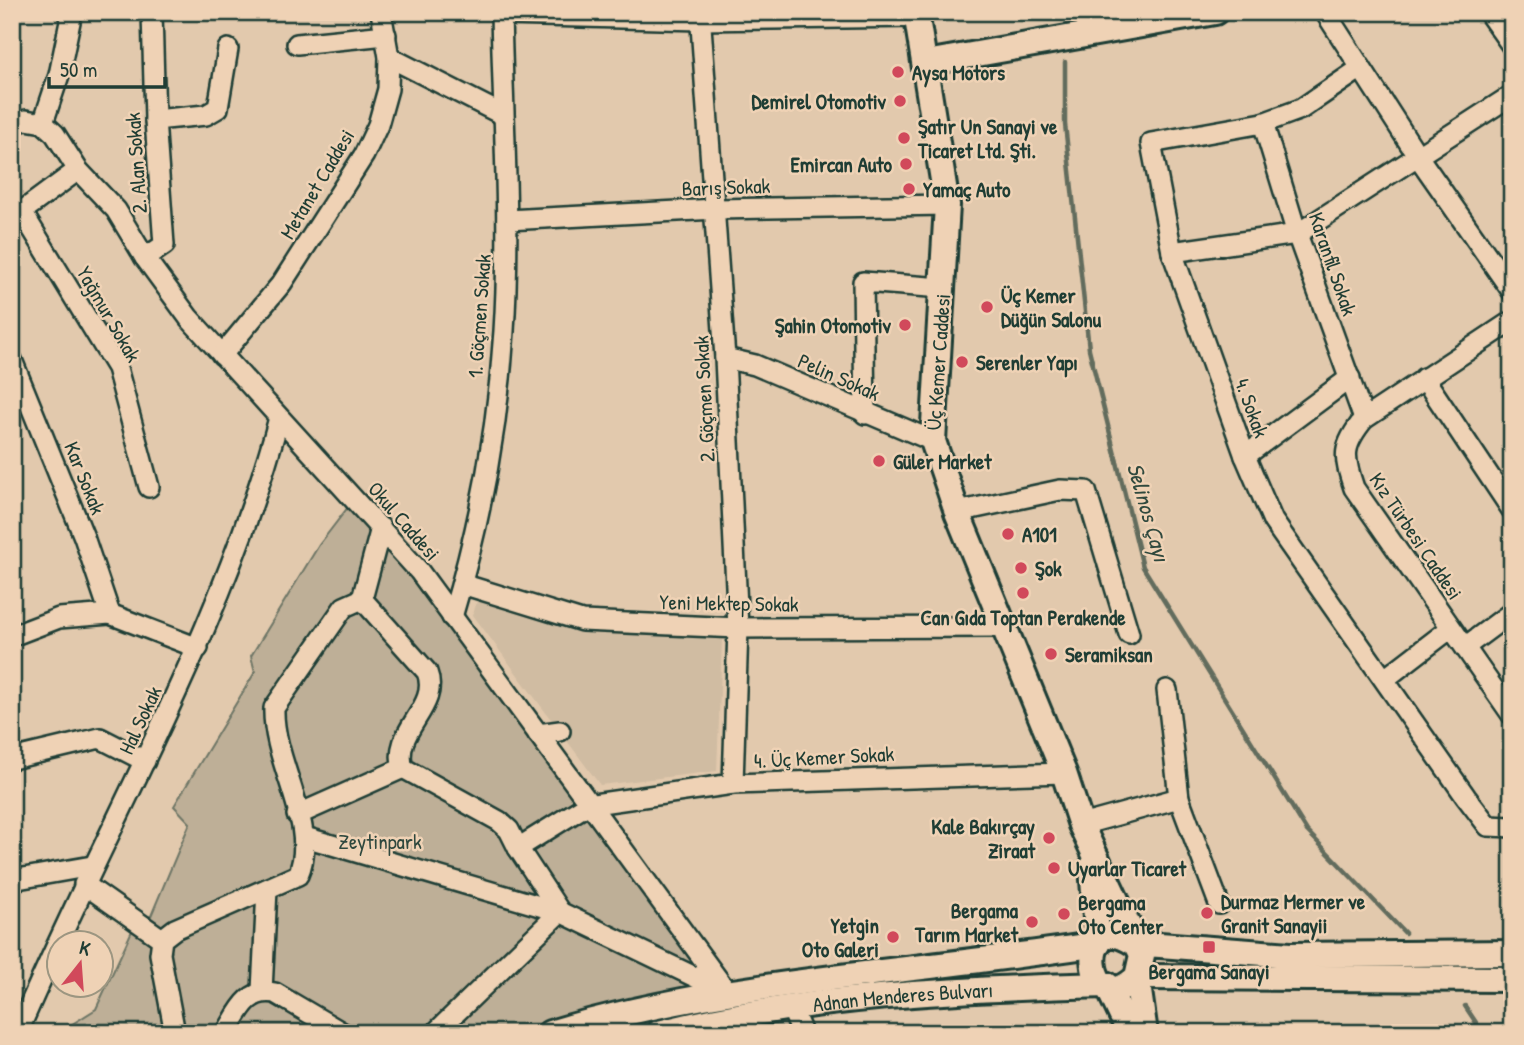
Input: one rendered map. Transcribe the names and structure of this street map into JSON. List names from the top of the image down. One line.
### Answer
{"streets":{"main road":["Üç Kemer Caddesi","Adnan Menderes Bulvarı"],"street":["2. Alan Sokak","Metanet Caddesi","Barış Sokak","Karanfil Sokak","Yağmur Sokak","1. Göçmen Sokak","Pelin Sokak","2. Göçmen Sokak","4. Sokak","Kar Sokak","Okul Caddesi","Kız Türbesi Caddesi","Yeni Mektep Sokak","Hal Sokak","4. Üç Kemer Sokak"]},"crossings":[["2. Alan Sokak","Okul Caddesi"],["Metanet Caddesi","Okul Caddesi"],["Barış Sokak","1. Göçmen Sokak"],["Barış Sokak","Üç Kemer Caddesi"],["Barış Sokak","2. Göçmen Sokak"],["Karanfil Sokak","4. Sokak"],["Karanfil Sokak","Kız Türbesi Caddesi"],["1. Göçmen Sokak","Okul Caddesi"],["1. Göçmen Sokak","Yeni Mektep Sokak"],["Üç Kemer Caddesi","Pelin Sokak"],["Üç Kemer Caddesi","Yeni Mektep Sokak"],["Üç Kemer Caddesi","4. Üç Kemer Sokak"],["Pelin Sokak","2. Göçmen Sokak"],["2. Göçmen Sokak","Yeni Mektep Sokak"],["2. Göçmen Sokak","4. Üç Kemer Sokak"],["Okul Caddesi","Hal Sokak"],["Okul Caddesi","4. Üç Kemer Sokak"],["Okul Caddesi","Adnan Menderes Bulvarı"]],"water":["Selinos Çayı"],"parks":["Zeytinpark"],"places":{"other":["Aysa Motors","Demirel Otomotiv","Şatır Un Sanayi ve Ticaret Ltd. Şti.","Emircan Auto","Yamaç Auto","Üç Kemer Düğün Salonu","Şahin Otomotiv","Serenler Yapı","Güler Market","A101","Şok","Can Gıda Toptan Perakende","Seramiksan","Kale Bakırçay Ziraat","Uyarlar Ticaret","Durmaz Mermer ve Granit Sanayii","Bergama Oto Center","Bergama Tarım Market","Yetgin Oto Galeri"],"transit":["Bergama Sanayi"]},"scale_bar":"50 m","north":"top"}
